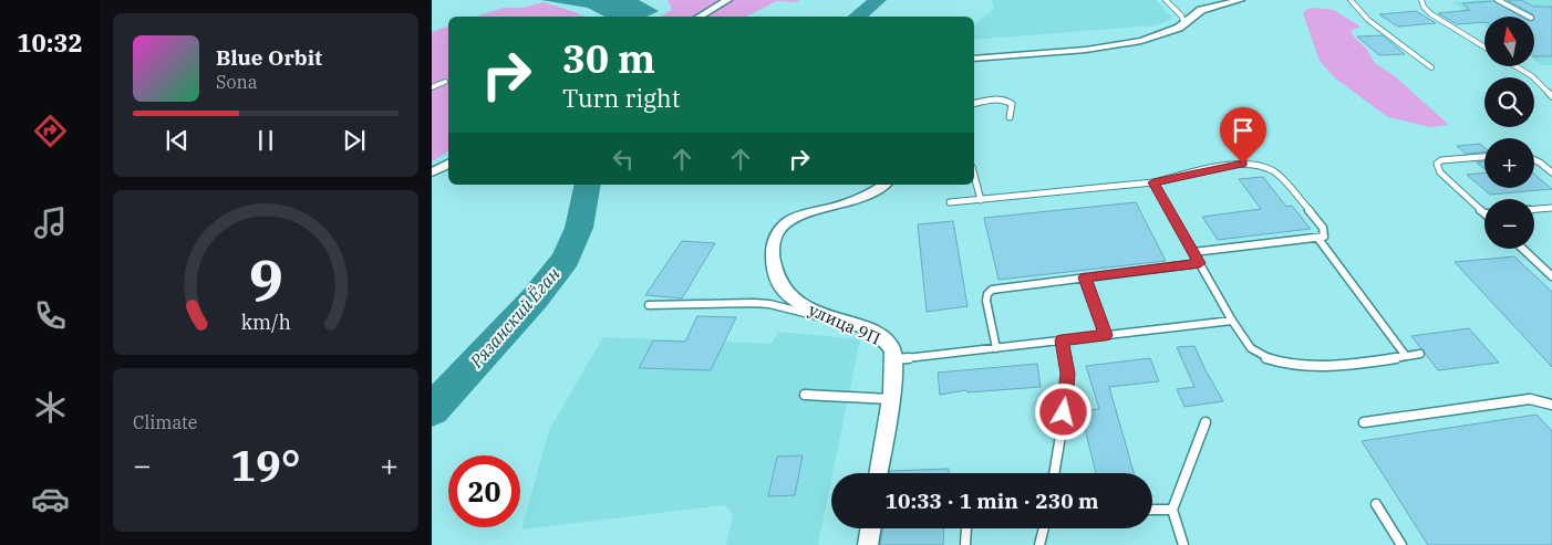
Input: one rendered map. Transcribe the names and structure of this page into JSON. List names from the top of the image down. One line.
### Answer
{"streets":{"street":["улица 9П"]},"water":["Рязанский Ёган"],"north":"top","page":{"tabs":"10:32","map_buttons":["+","−"],"turn":["30 m","Turn right"],"song":["Blue Orbit","Sona"],"tile":"Climate","heat":["−","19°","+"],"limit":"20","trip":"10:33 · 1 min · 230 m","gauge":["9","km/h"]}}
